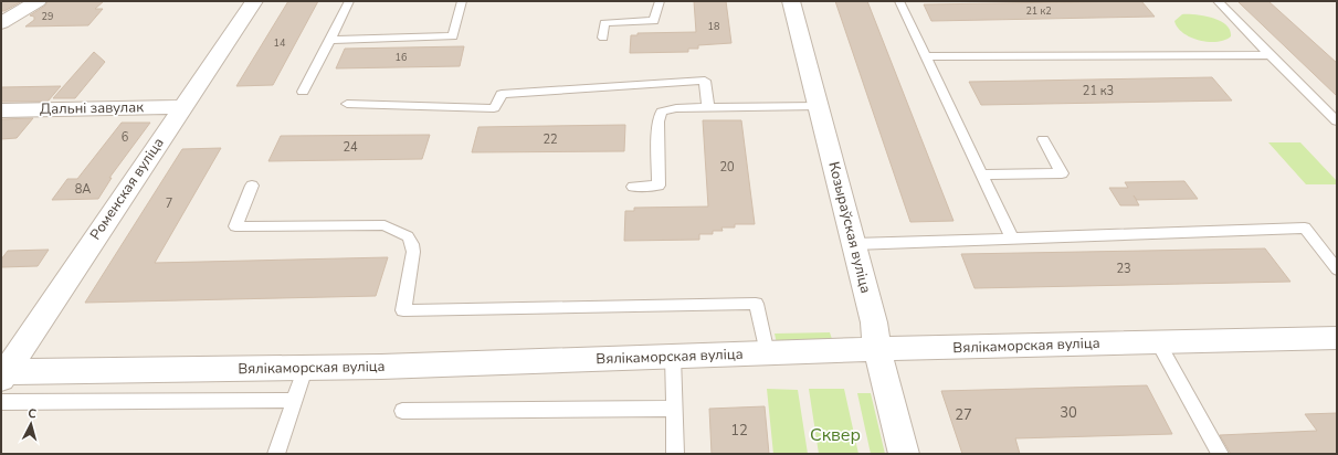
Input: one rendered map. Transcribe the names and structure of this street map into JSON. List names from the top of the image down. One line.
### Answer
{"streets":{"street":["Дальні завулак","Роменская вуліца","Козыраўская вуліца","Вялікаморская вуліца"]},"crossings":[["Дальні завулак","Роменская вуліца"],["Роменская вуліца","Вялікаморская вуліца"],["Козыраўская вуліца","Вялікаморская вуліца"]],"parks":["Сквер"],"house_numbers":["21 к2","29","18","14","16","21 к3","6","22","24","20","8А","7","23","30","27","12"],"north":"top"}
